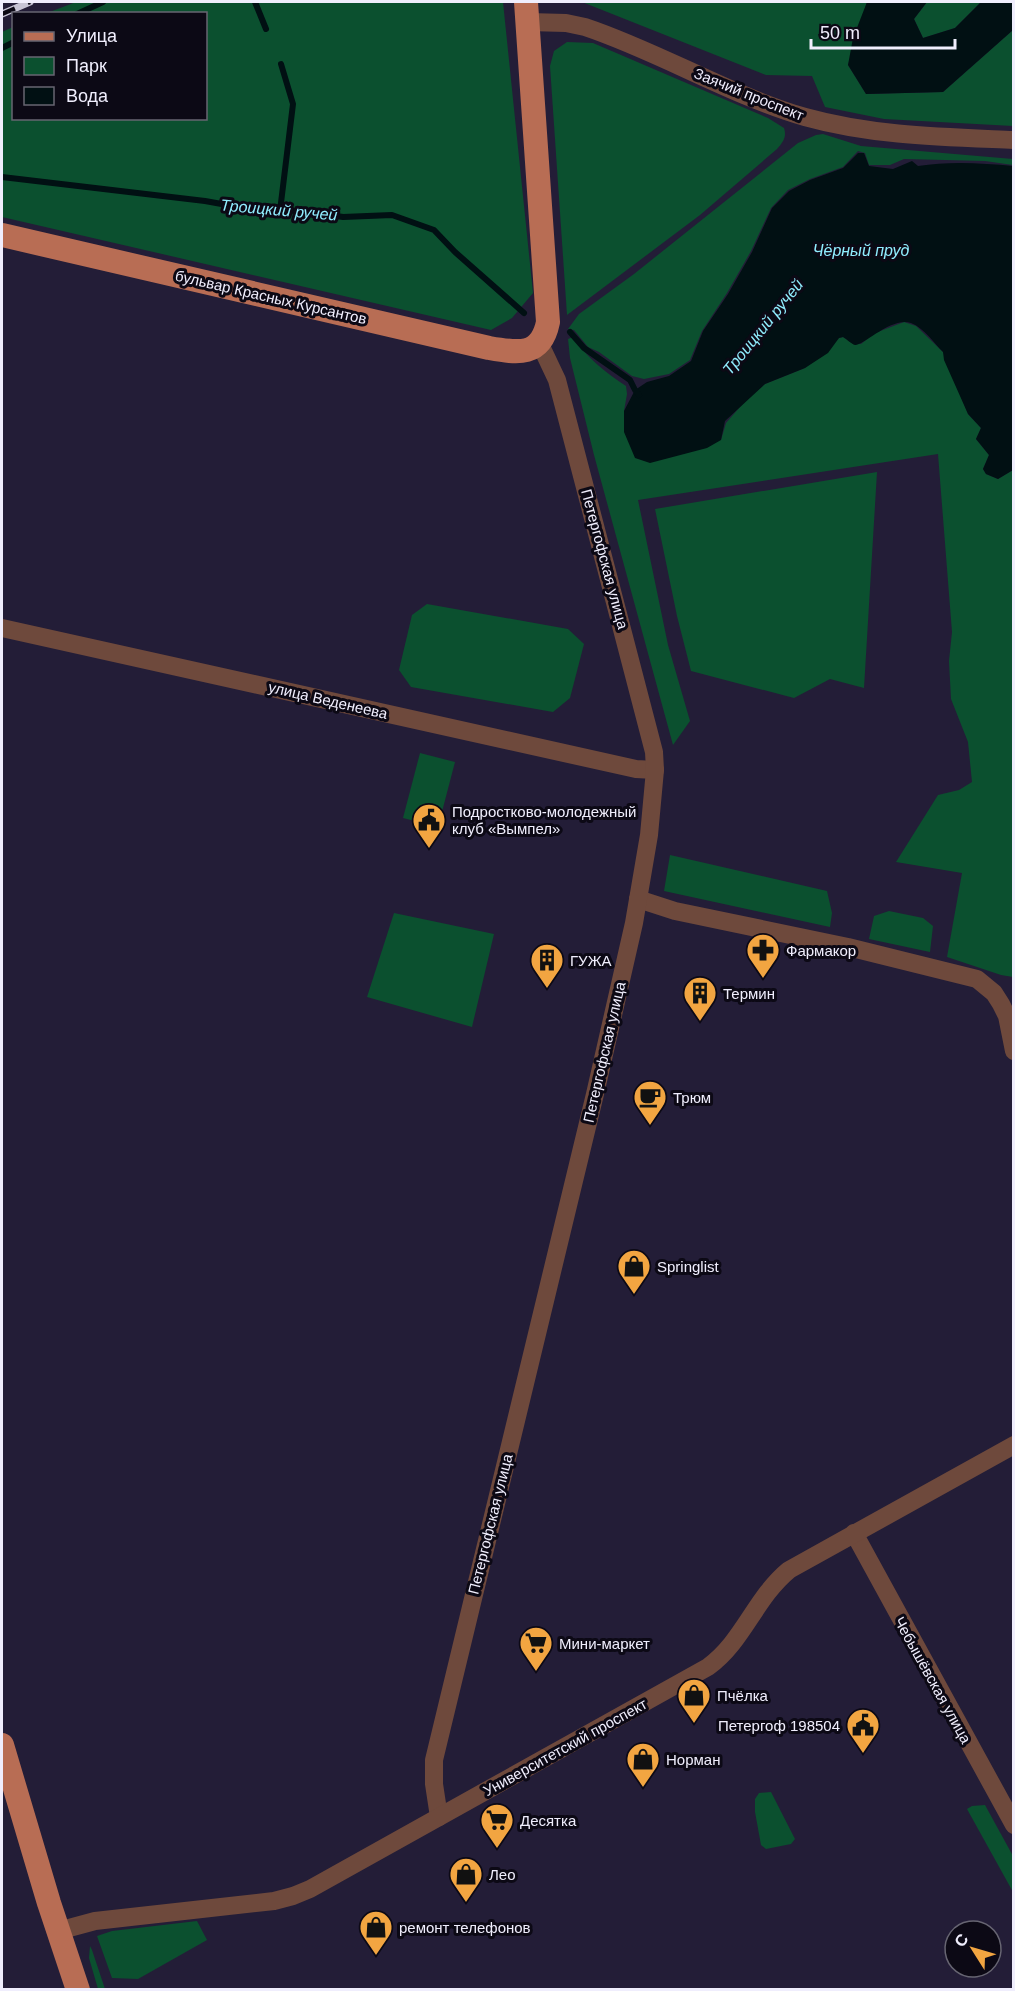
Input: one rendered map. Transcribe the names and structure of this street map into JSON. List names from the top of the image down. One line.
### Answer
{"streets":{"main road":["бульвар Красных Курсантов"],"street":["Заячий проспект","Петергофская улица","улица Веденеева","Чебышёвская улица","Университетский проспект"]},"crossings":[["бульвар Красных Курсантов","Петергофская улица"],["Петергофская улица","улица Веденеева"],["Петергофская улица","Университетский проспект"],["Чебышёвская улица","Университетский проспект"]],"water":["Троицкий ручей","Чёрный пруд"],"places":{"public building":["Подростково-молодежный клуб «Вымпел»","Петергоф 198504"],"pharmacy":["Фармакор"],"building":["ГУЖА","Термин"],"cafe":["Трюм"],"shop":["Springlist","Пчёлка","Норман","Лео","ремонт телефонов"],"supermarket":["Мини-маркет","Десятка"]},"legend":["Улица","Парк","Вода"],"scale_bar":"50 m","north":"top left"}
